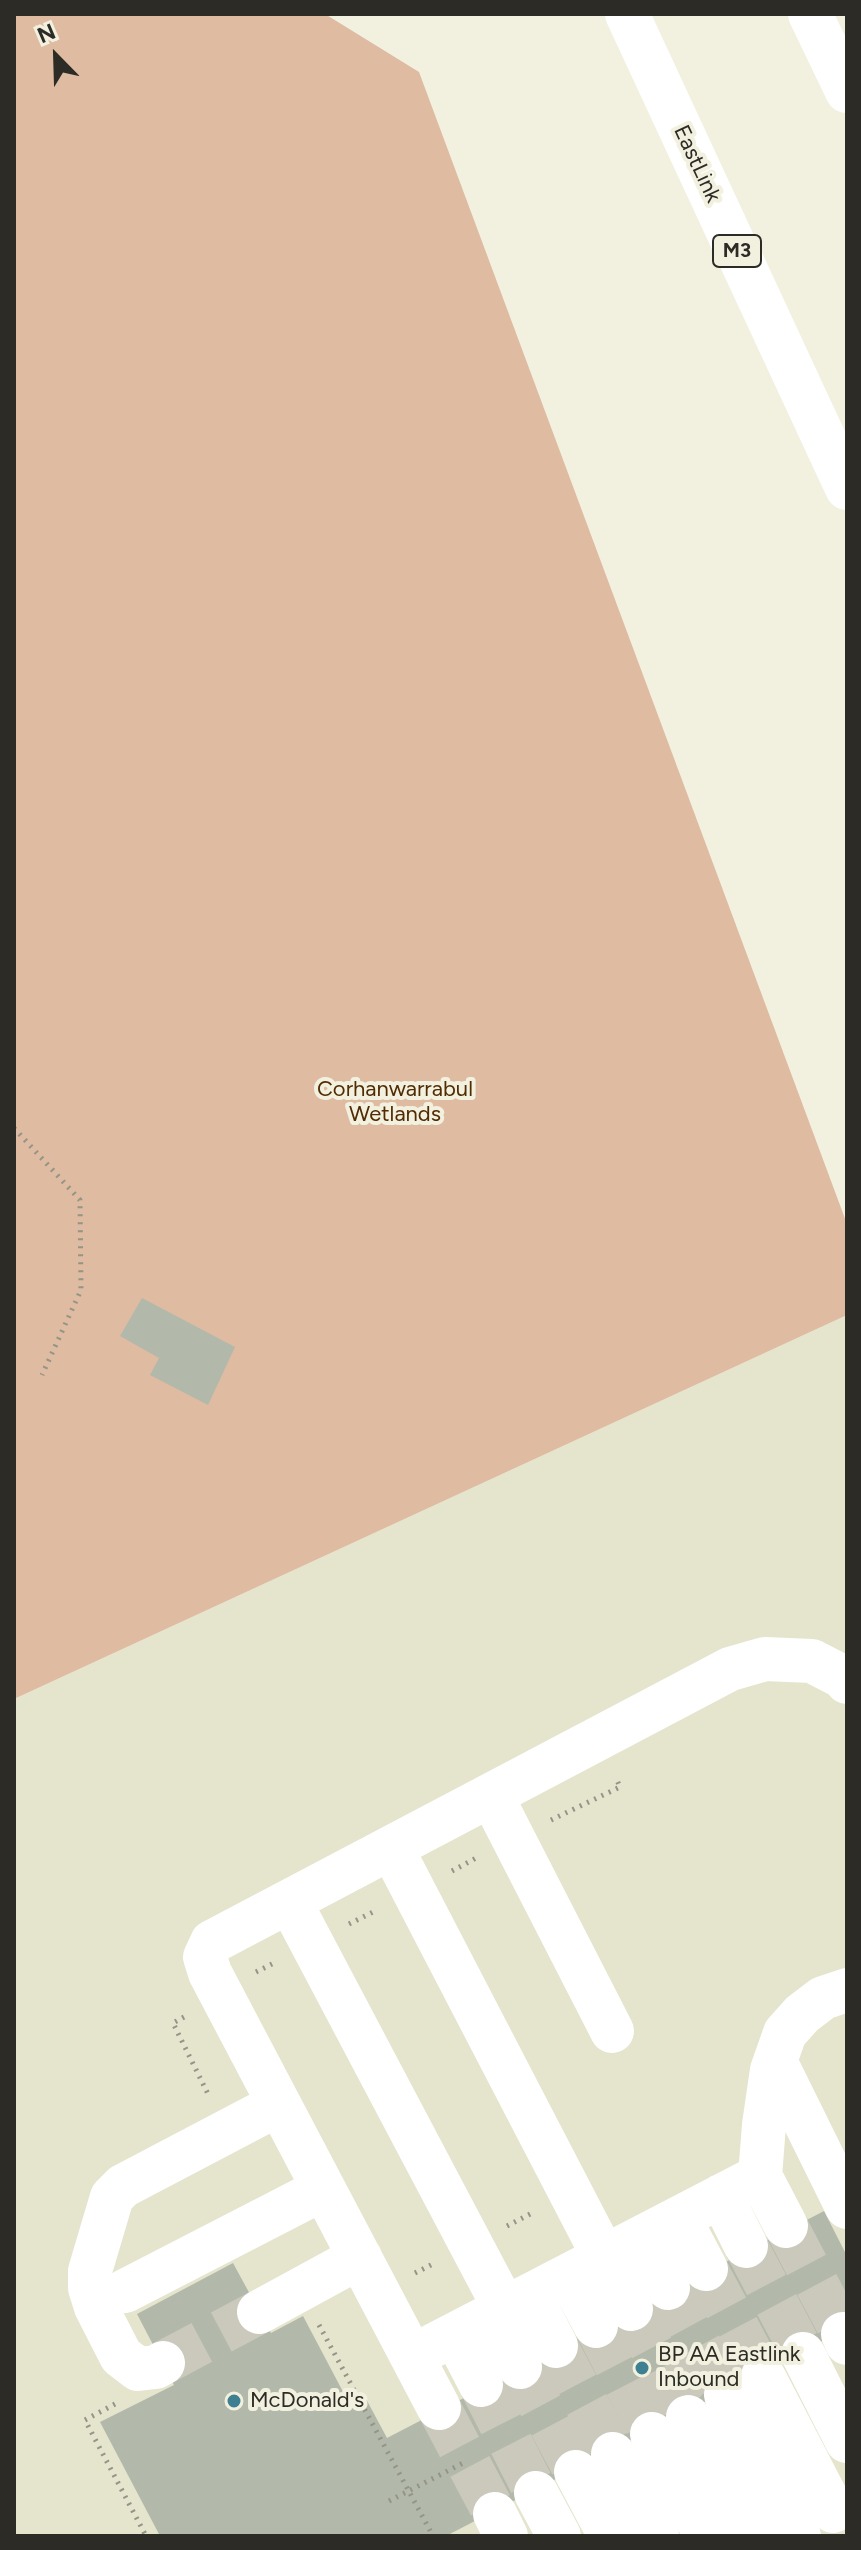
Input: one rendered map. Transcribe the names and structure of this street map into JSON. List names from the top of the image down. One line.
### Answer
{"streets":{"main road":["EastLink","M3"]},"parks":["Corhanwarrabul Wetlands"],"places":["BP AA Eastlink Inbound","McDonald's"],"north":"top left"}
